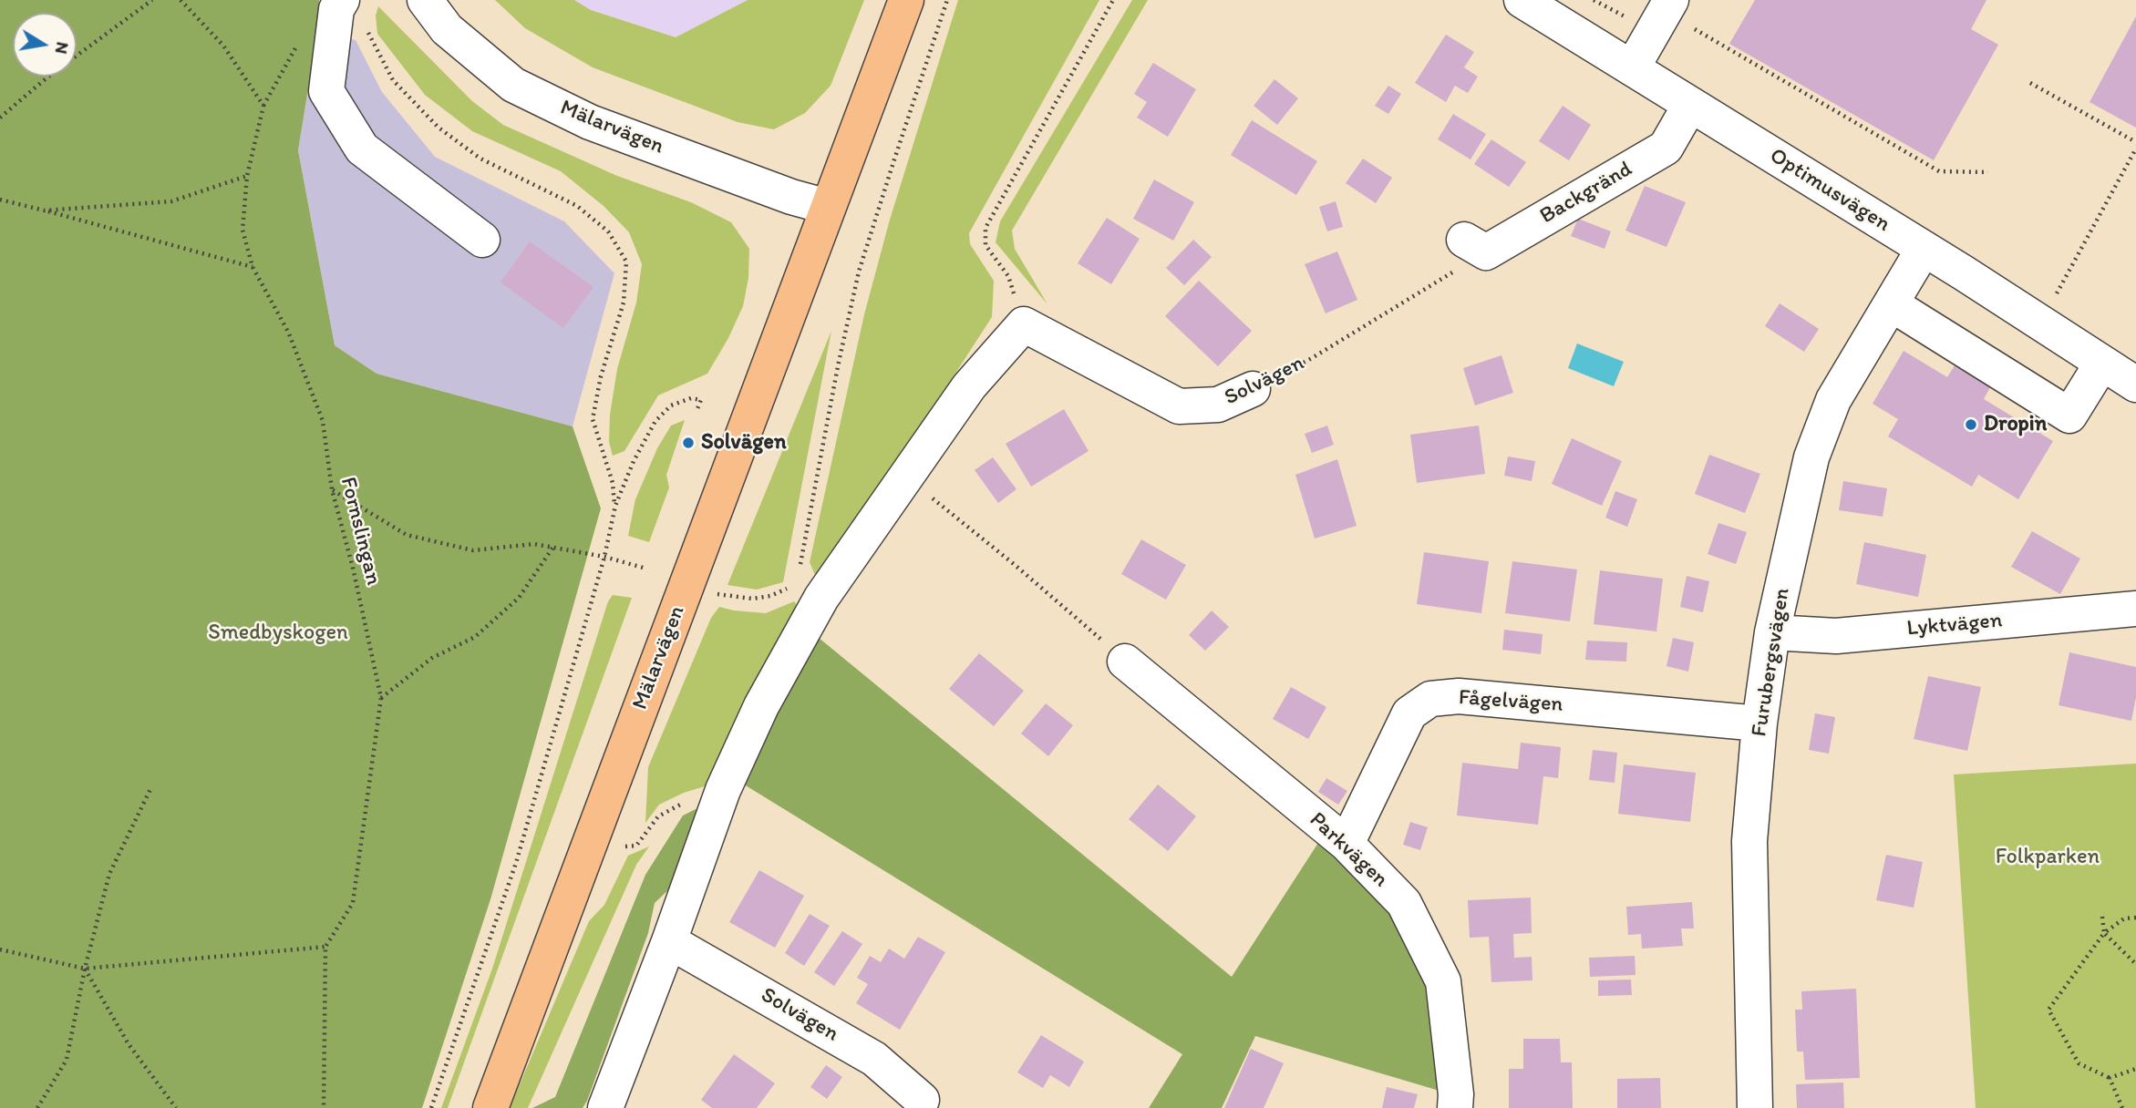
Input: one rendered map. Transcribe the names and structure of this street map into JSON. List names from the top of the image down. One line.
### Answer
{"streets":{"main road":["Mälarvägen"],"street":["Optimusvägen","Backgränd","Solvägen","Lyktvägen","Furubergsvägen","Fågelvägen","Parkvägen"],"path":["Fornslingan"]},"crossings":[["Optimusvägen","Backgränd"],["Optimusvägen","Furubergsvägen"],["Backgränd","Solvägen"],["Lyktvägen","Furubergsvägen"],["Furubergsvägen","Fågelvägen"],["Fågelvägen","Parkvägen"]],"parks":["Smedbyskogen","Folkparken"],"places":["Dropin","Solvägen"],"north":"right"}
